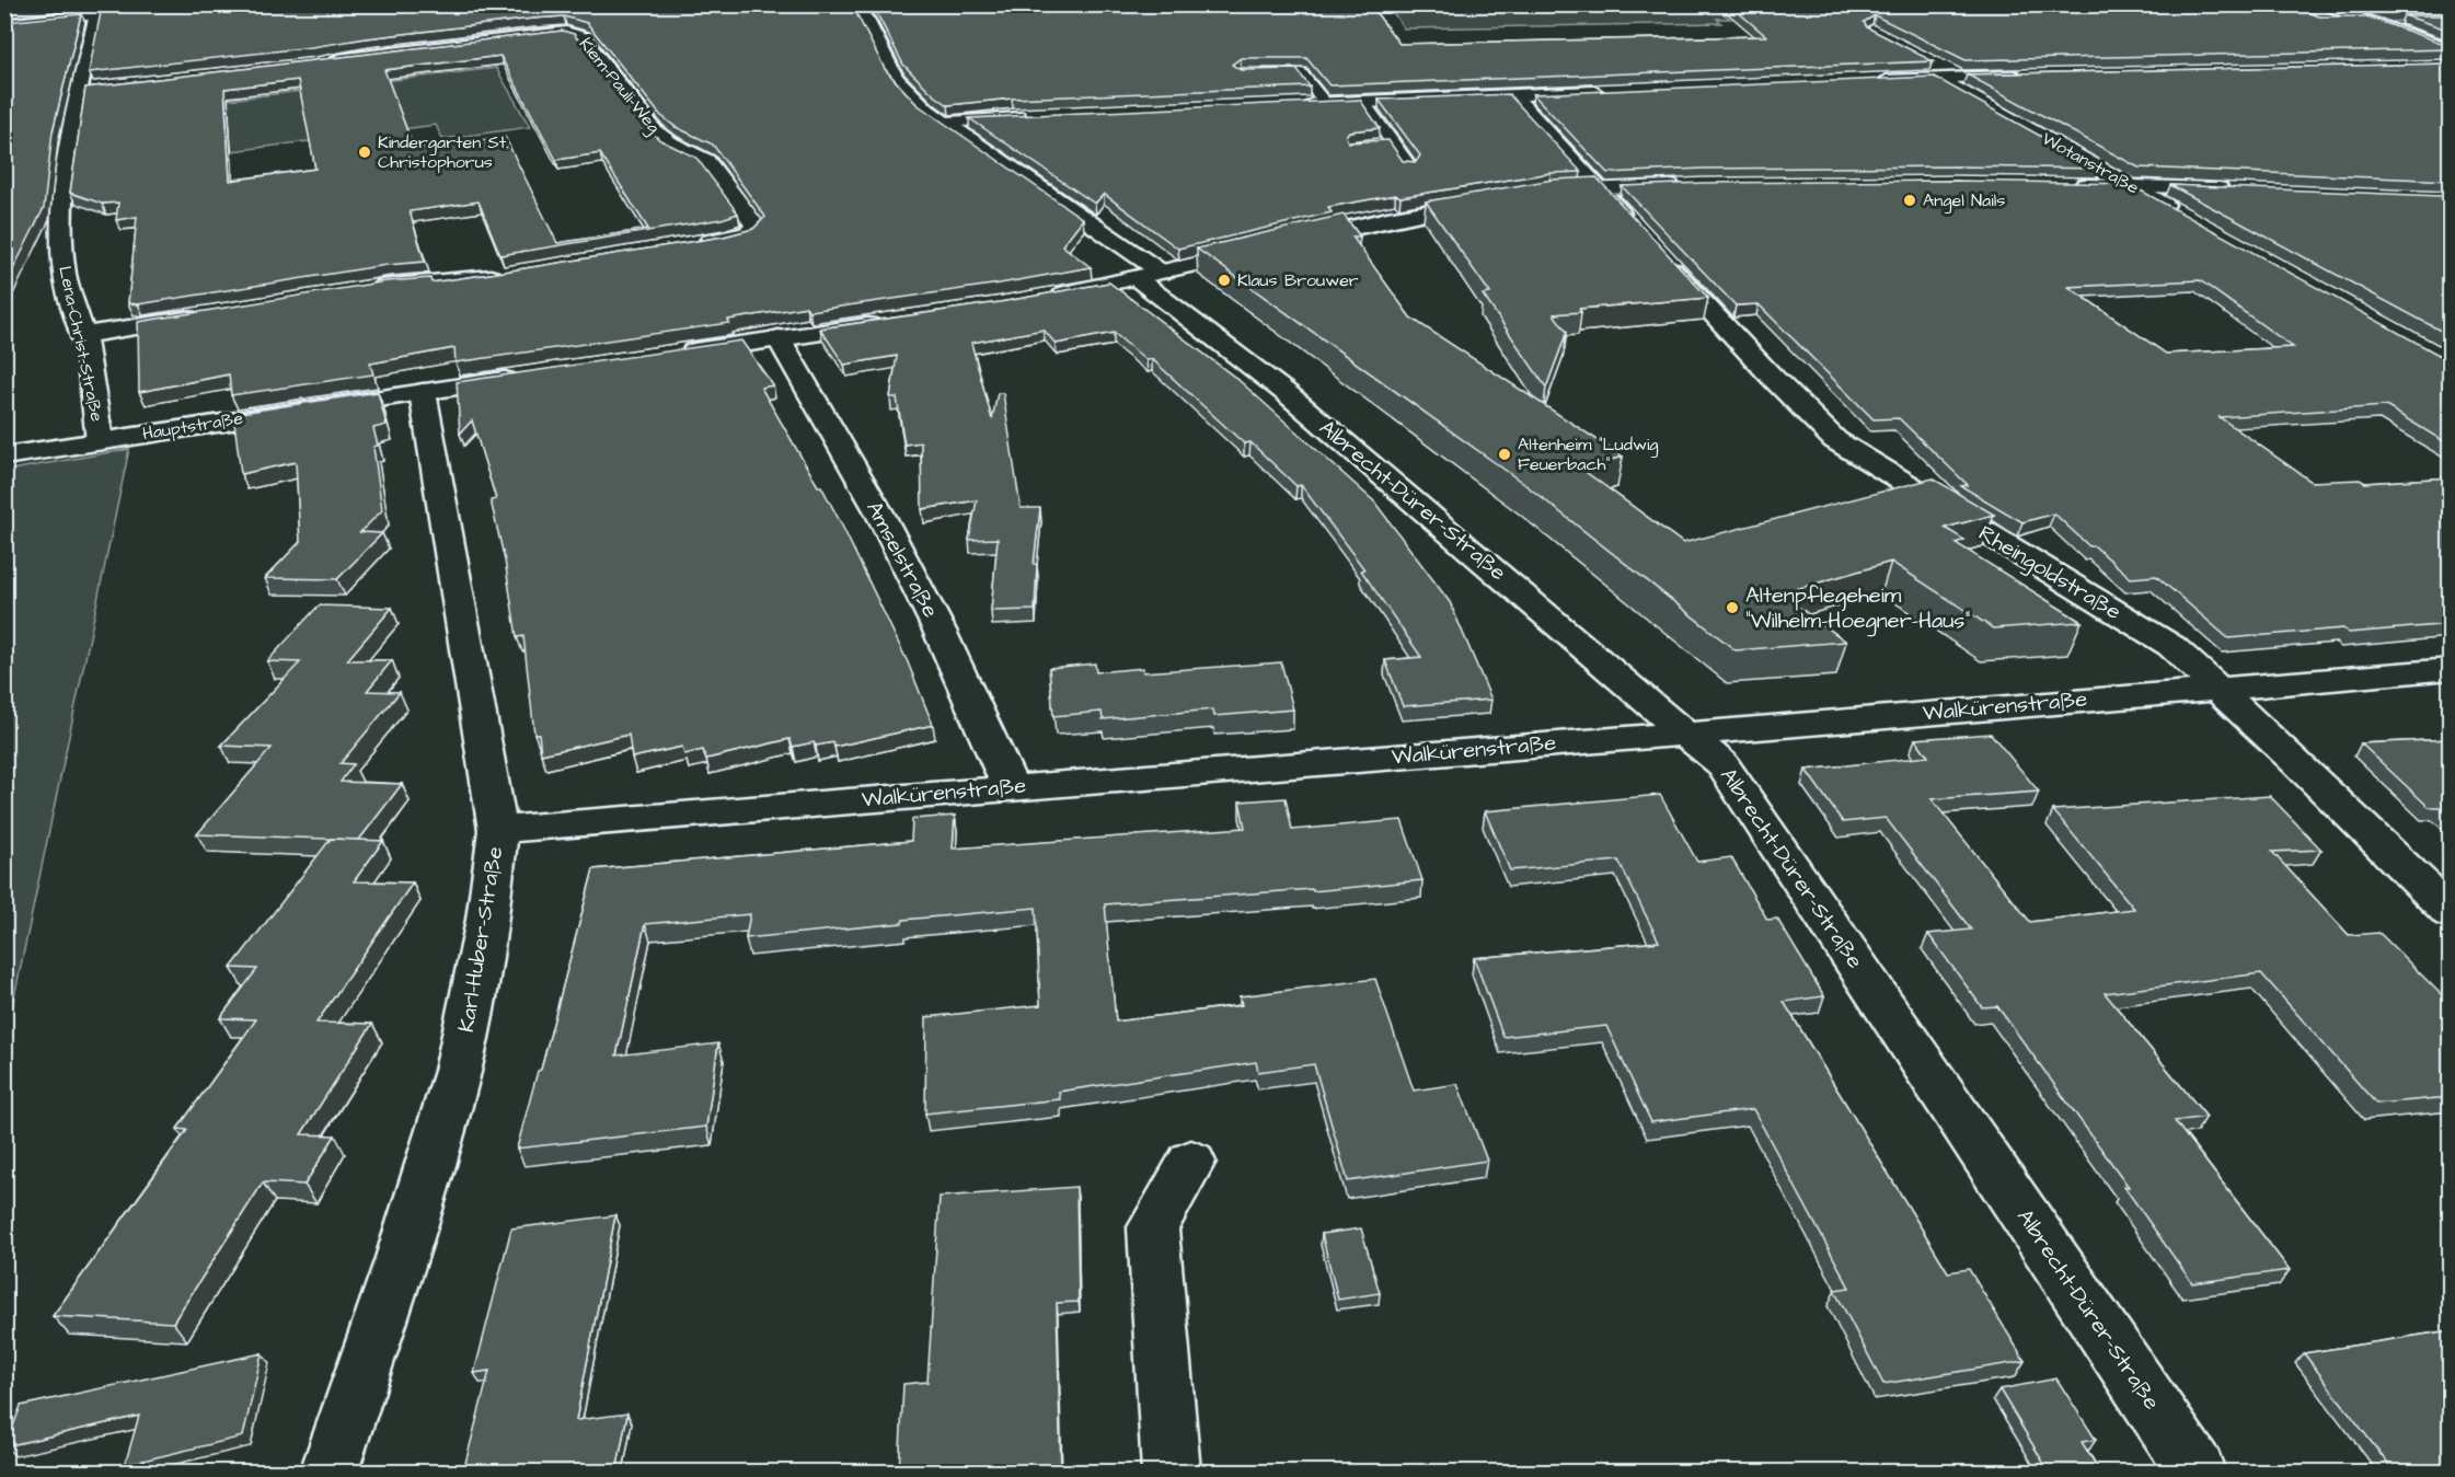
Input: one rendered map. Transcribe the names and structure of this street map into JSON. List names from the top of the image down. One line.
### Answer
{"streets":{"street":["Kiem-Pauli-Weg","Wotanstraße","Lena-Christ-Straße","Hauptstraße","Albrecht-Dürer-Straße","Amselstraße","Rheingoldstraße","Walkürenstraße","Karl-Huber-Straße"]},"crossings":[["Lena-Christ-Straße","Hauptstraße"],["Hauptstraße","Karl-Huber-Straße"],["Albrecht-Dürer-Straße","Walkürenstraße"],["Amselstraße","Walkürenstraße"],["Rheingoldstraße","Walkürenstraße"],["Walkürenstraße","Karl-Huber-Straße"]],"places":["Kindergarten St. Christophorus","Angel Nails","Klaus Brouwer","Altenheim \"Ludwig Feuerbach\"","Altenpflegeheim \"Wilhelm-Hoegner-Haus\""]}
